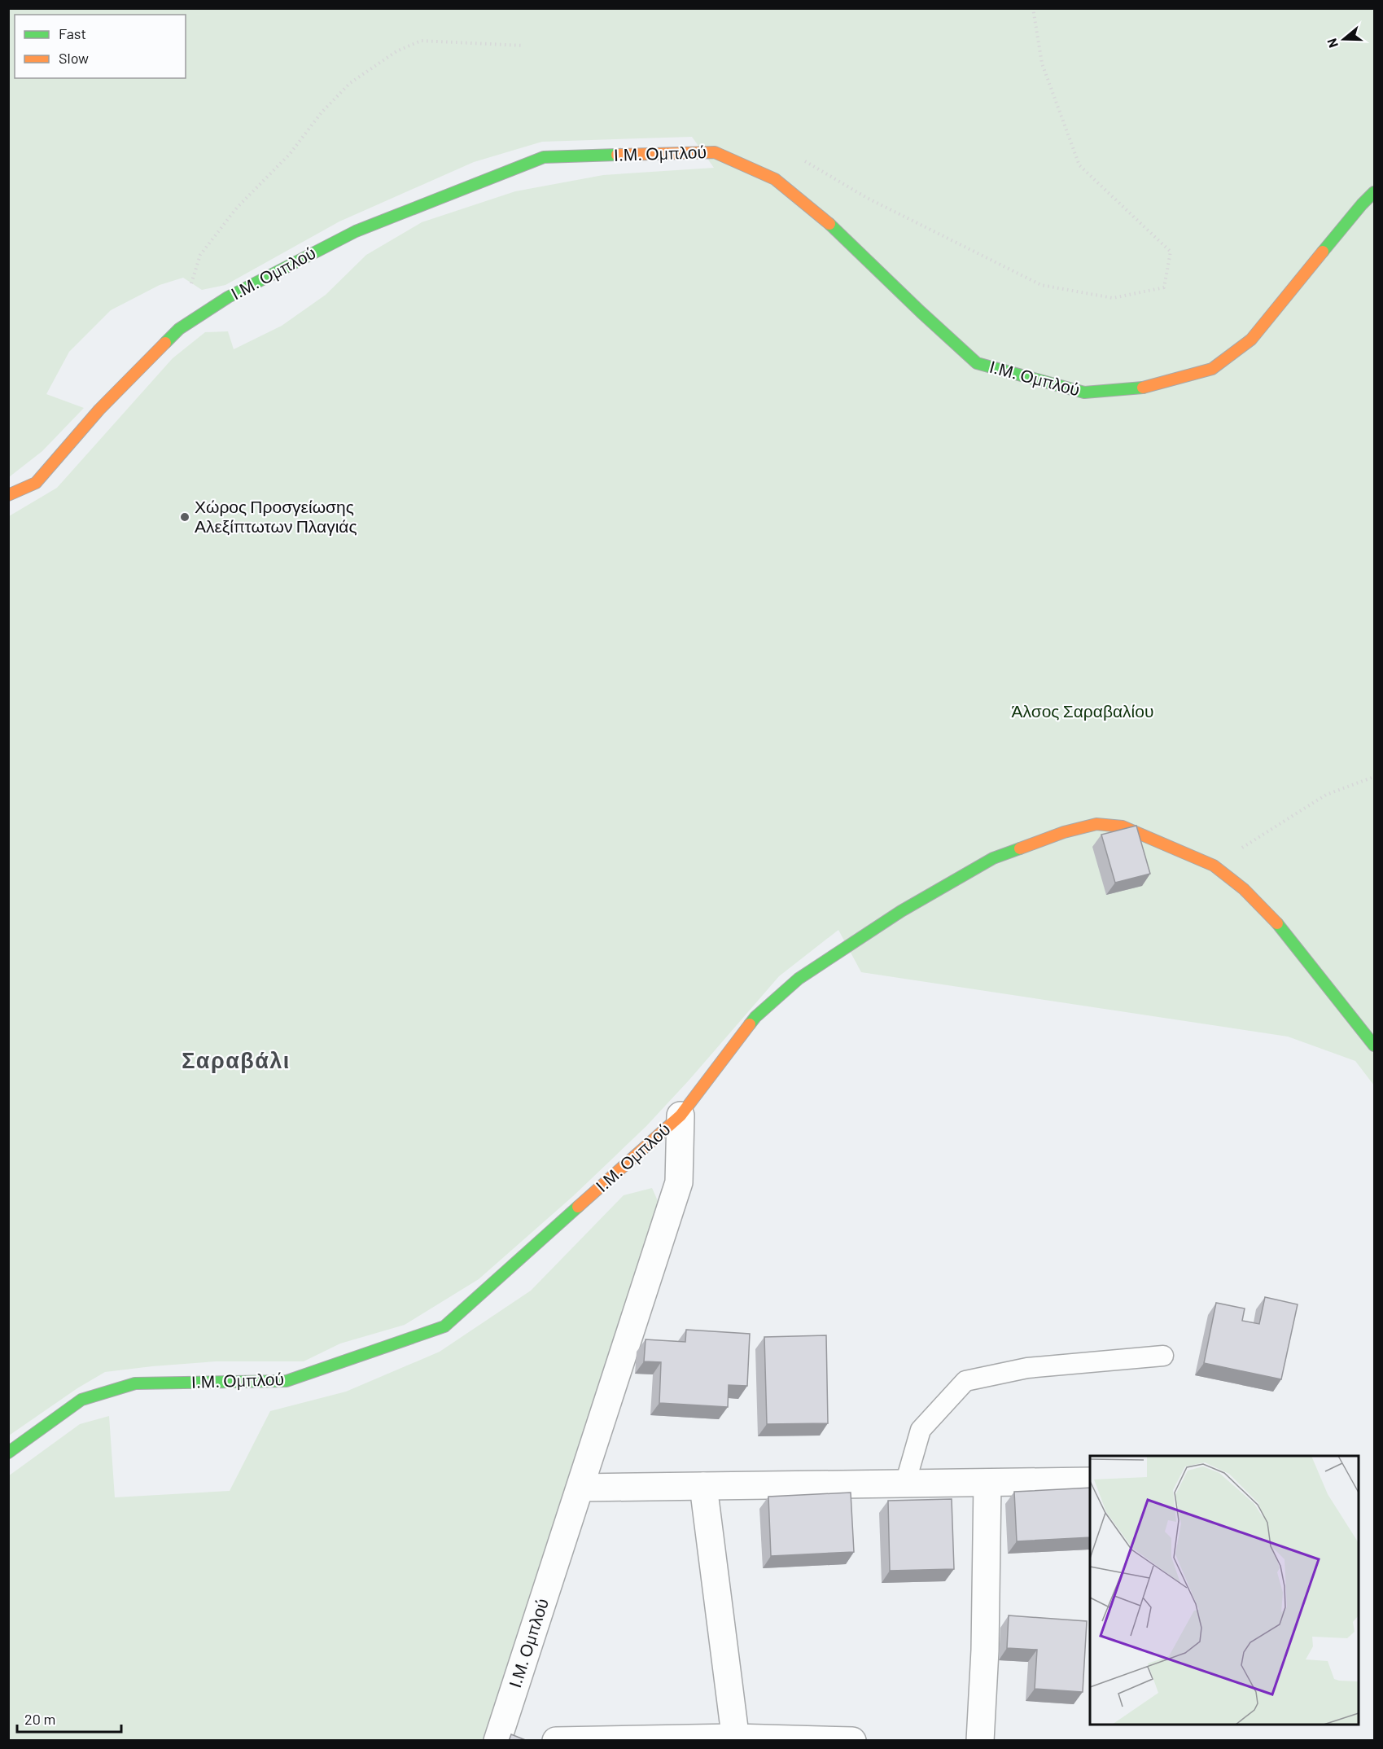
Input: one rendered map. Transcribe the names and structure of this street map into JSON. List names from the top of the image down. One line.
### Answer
{"streets":{"street":["Ι.Μ. Ομπλού"]},"districts":["Σαραβάλι"],"parks":["Άλσος Σαραβαλίου"],"places":["Χώρος Προσγείωσης Αλεξίπτωτων Πλαγιάς"],"legend":["Fast","Slow"],"scale_bar":"20 m","north":"left"}
